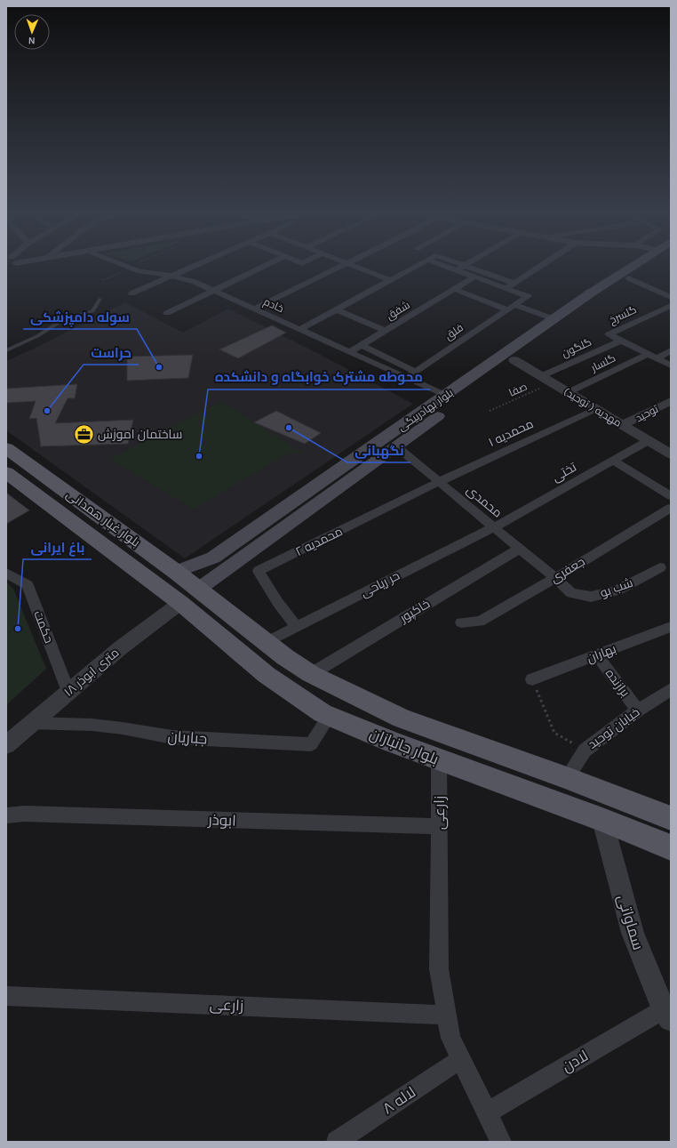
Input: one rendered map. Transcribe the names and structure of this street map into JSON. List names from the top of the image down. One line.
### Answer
{"streets":{"main road":["بلوار بهادربیگی","بلوار غبار همدانی","بلوار جانبازان"],"street":["خادم","شفق","گلسرخ","فلق","گلگون","گلسار","مهدیه ( توحید)","توحید","محمدیه ۱","تختی","محمدی","محمدیه ۲","جعفری","حر ریاحی","شب بو","خاکپور","حکمت","بهاران","۱۸ متری ابوذر","برازنده","خیابان توحید","جباریان","زارعی","ابوذر","سماواتی","لادن","لاله ۸"],"path":["صفا"]},"crossings":[["خادم","شفق"],["خادم","فلق"],["خادم","بلوار بهادربیگی"],["گلسرخ","گلگون"],["گلسرخ","گلسار"],["گلگون","مهدیه ( توحید)"],["گلسار","مهدیه ( توحید)"],["صفا","مهدیه ( توحید)"],["مهدیه ( توحید)","بلوار بهادربیگی"],["مهدیه ( توحید)","توحید"],["مهدیه ( توحید)","محمدیه ۱"],["مهدیه ( توحید)","تختی"],["بلوار بهادربیگی","محمدی"],["بلوار بهادربیگی","بلوار غبار همدانی"],["بلوار بهادربیگی","بلوار جانبازان"],["محمدیه ۱","محمدی"],["محمدیه ۱","محمدیه ۲"],["تختی","محمدی"],["تختی","حر ریاحی"],["محمدی","محمدیه ۲"],["محمدی","جعفری"],["محمدی","حر ریاحی"],["محمدی","شب بو"],["محمدی","خاکپور"],["بلوار غبار همدانی","۱۸ متری ابوذر"],["بلوار غبار همدانی","بلوار جانبازان"],["محمدیه ۲","حر ریاحی"],["جعفری","شب بو"],["حر ریاحی","بلوار جانبازان"],["خاکپور","بلوار جانبازان"],["حکمت","۱۸ متری ابوذر"],["بهاران","برازنده"],["۱۸ متری ابوذر","جباریان"],["۱۸ متری ابوذر","بلوار جانبازان"],["برازنده","خیابان توحید"],["خیابان توحید","بلوار جانبازان"],["جباریان","بلوار جانبازان"],["بلوار جانبازان","زارعی"],["بلوار جانبازان","سماواتی"],["زارعی","ابوذر"],["زارعی","لادن"],["زارعی","لاله ۸"],["سماواتی","لادن"]],"places":{"other":["سوله دامپزشکی","حراست","نگهبانی","محوطه مشترک خوابگاه و دانشکده","باغ ایرانی"],"office":["ساختمان اموزش"]},"north":"bottom"}
